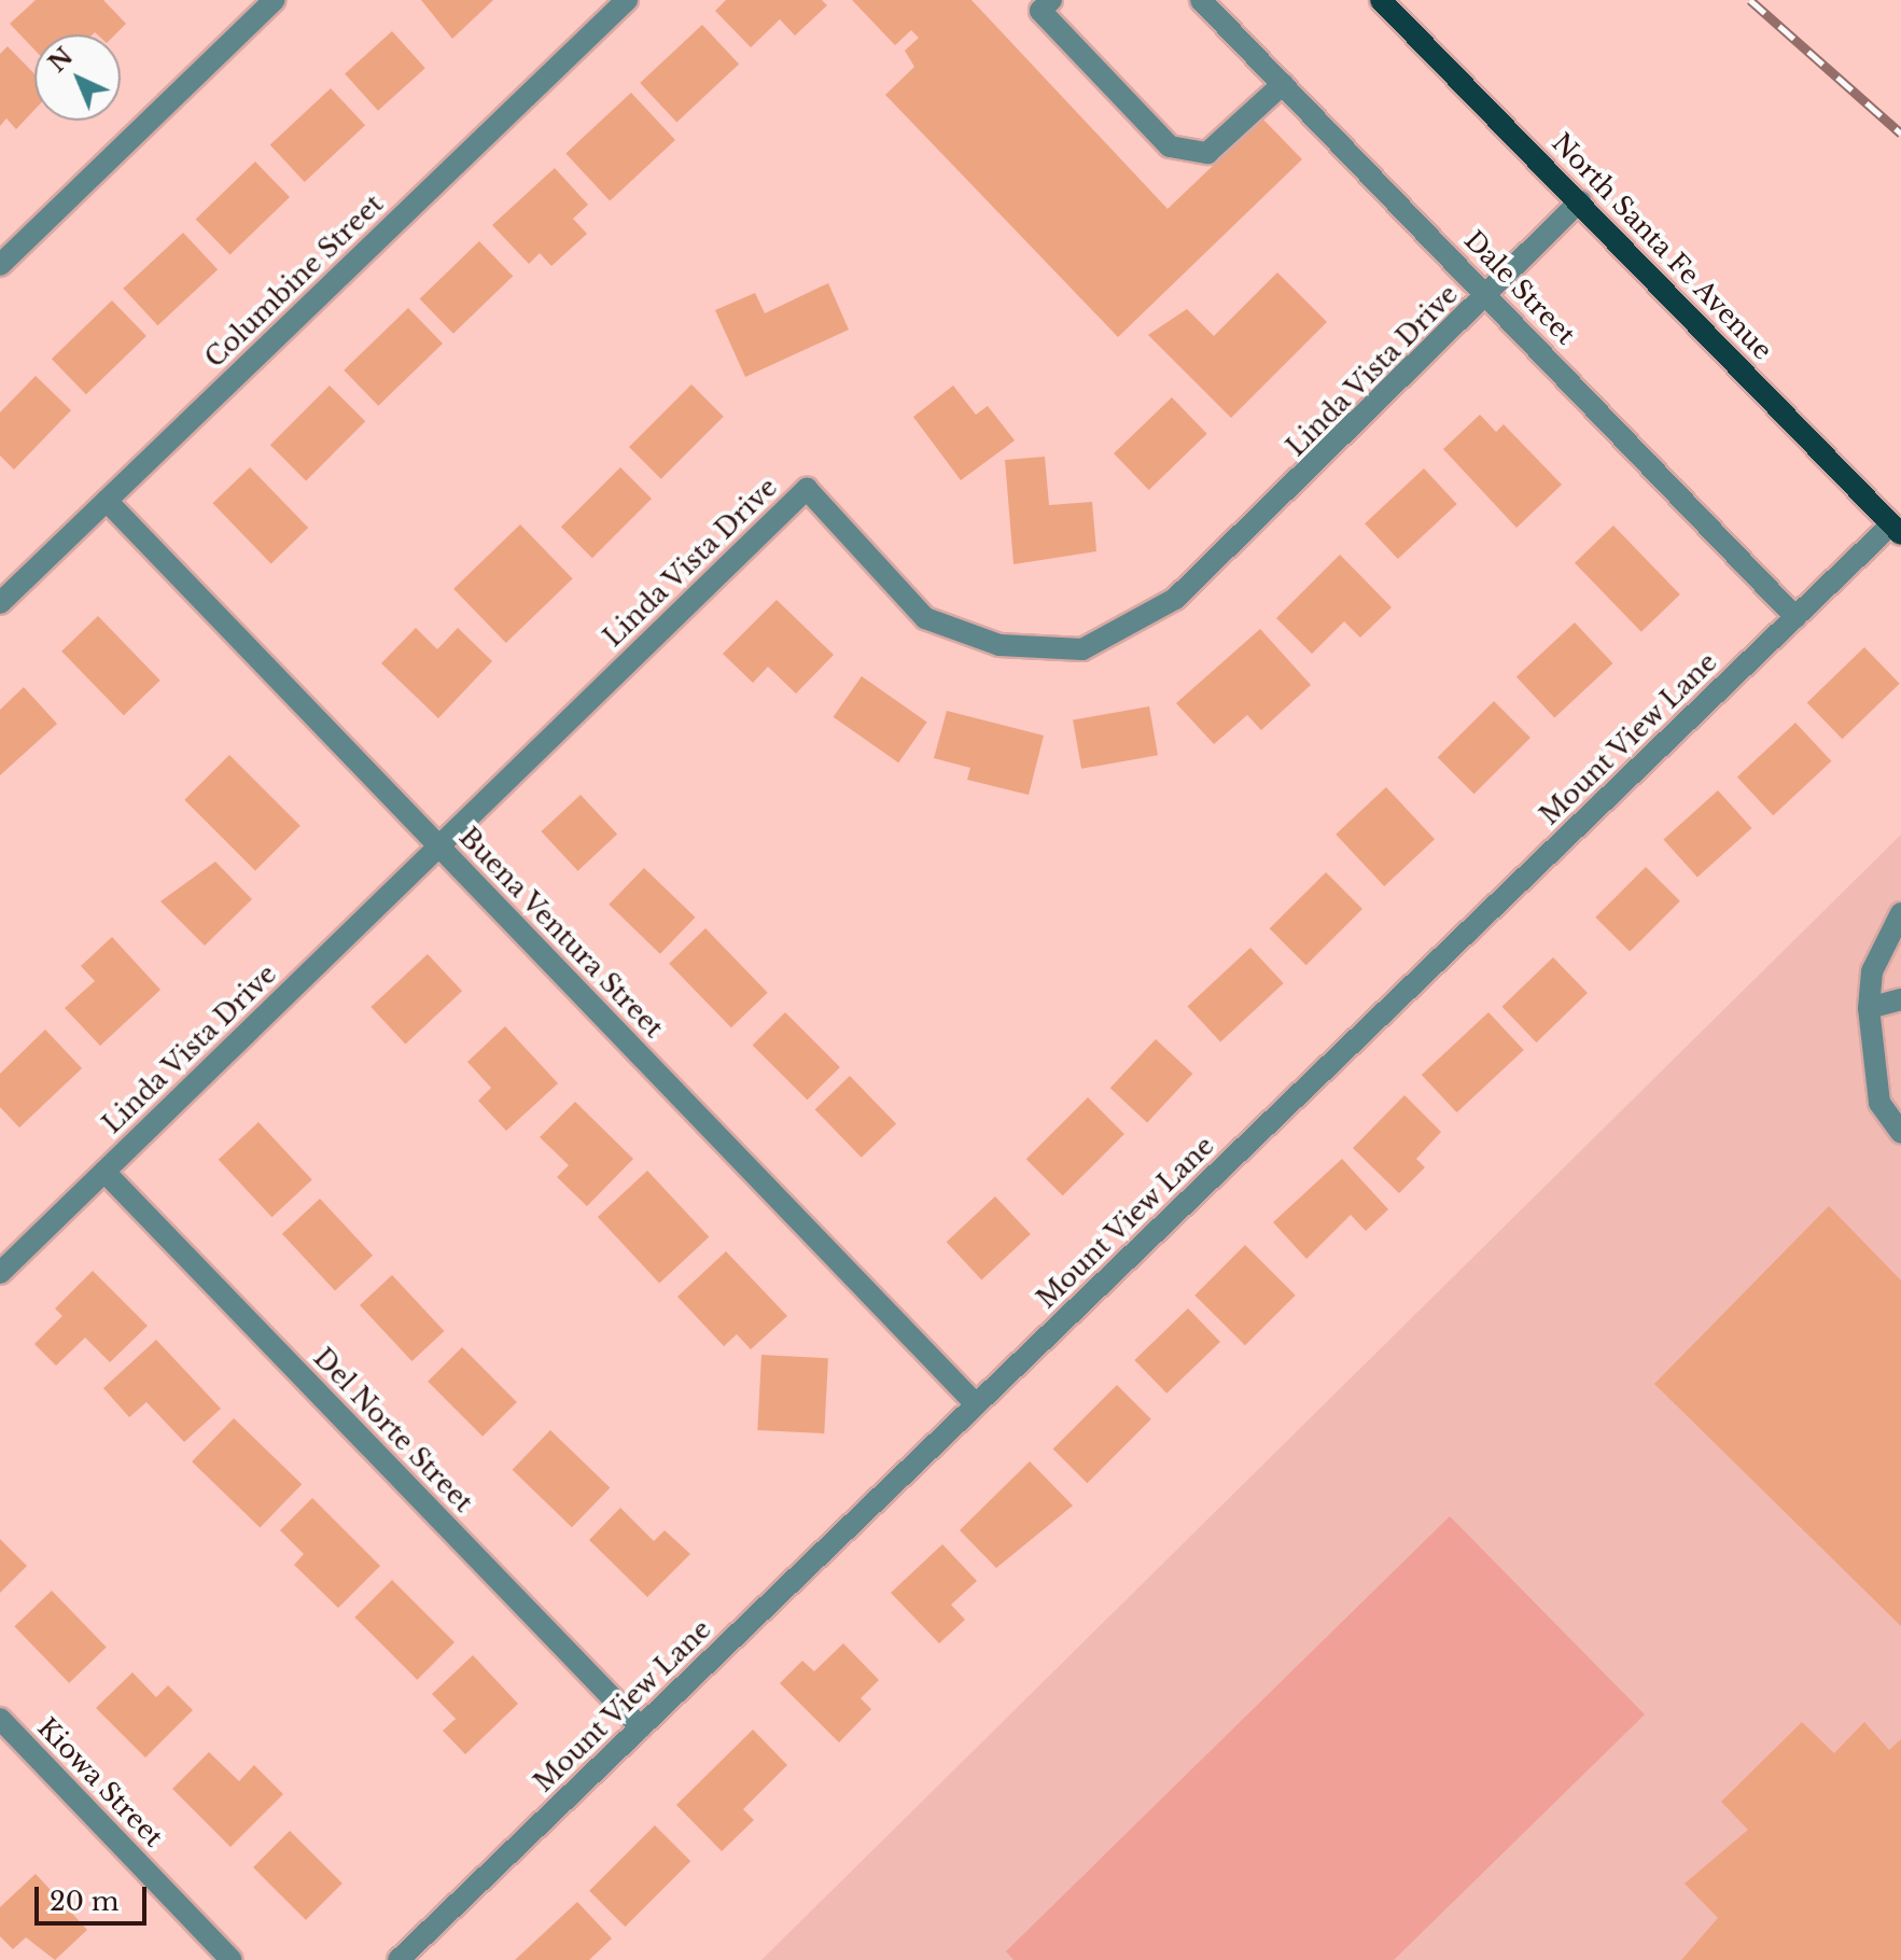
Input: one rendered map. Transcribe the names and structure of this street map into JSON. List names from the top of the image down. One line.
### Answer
{"streets":{"main road":["North Santa Fe Avenue"],"street":["Columbine Street","Dale Street","Linda Vista Drive","Mount View Lane","Buena Ventura Street","Del Norte Street","Kiowa Street"]},"crossings":[["North Santa Fe Avenue","Linda Vista Drive"],["North Santa Fe Avenue","Mount View Lane"],["Columbine Street","Buena Ventura Street"],["Dale Street","Linda Vista Drive"],["Dale Street","Mount View Lane"],["Linda Vista Drive","Buena Ventura Street"],["Linda Vista Drive","Del Norte Street"],["Mount View Lane","Buena Ventura Street"],["Mount View Lane","Del Norte Street"]],"scale_bar":"20 m","north":"top left"}
